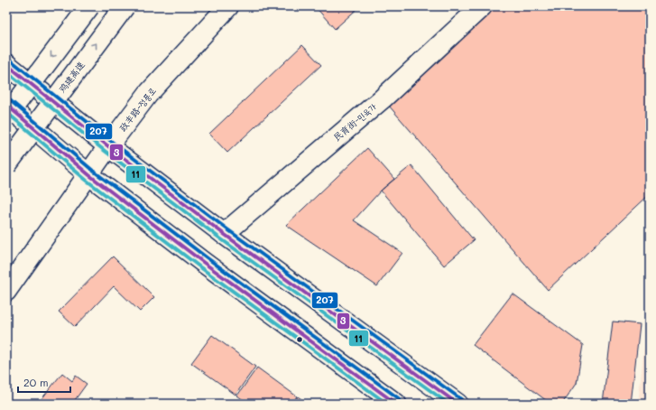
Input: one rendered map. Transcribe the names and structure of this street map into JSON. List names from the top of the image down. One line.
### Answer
{"streets":{"main road":["鸡建高速","政丰路-정풍로","民育街-민육가"]},"lines":["transit line 207","transit line 3","transit line 11"],"scale_bar":"20 m"}
